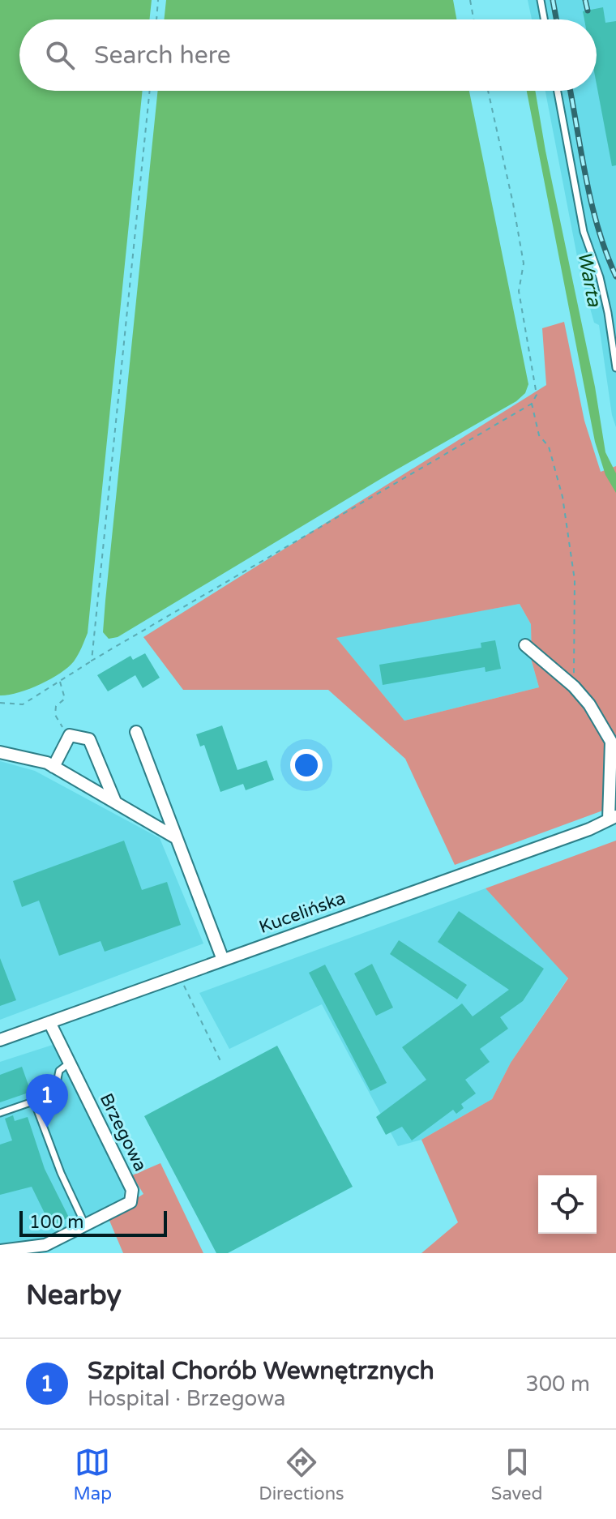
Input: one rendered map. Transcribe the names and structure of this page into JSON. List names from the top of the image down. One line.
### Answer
{"streets":{"street":["Kucelińska","Brzegowa"]},"crossings":[["Kucelińska","Brzegowa"]],"water":["Warta"],"scale_bar":"100 m","page":{"search":"Search here","pins":"1","scale":"100 m","heading":"Nearby","list":[{"mark":"1","name":"Szpital Chorób Wewnętrznych","note":"Hospital · Brzegowa","value":"300 m"}],"nav":["Map","Directions","Saved"]}}
